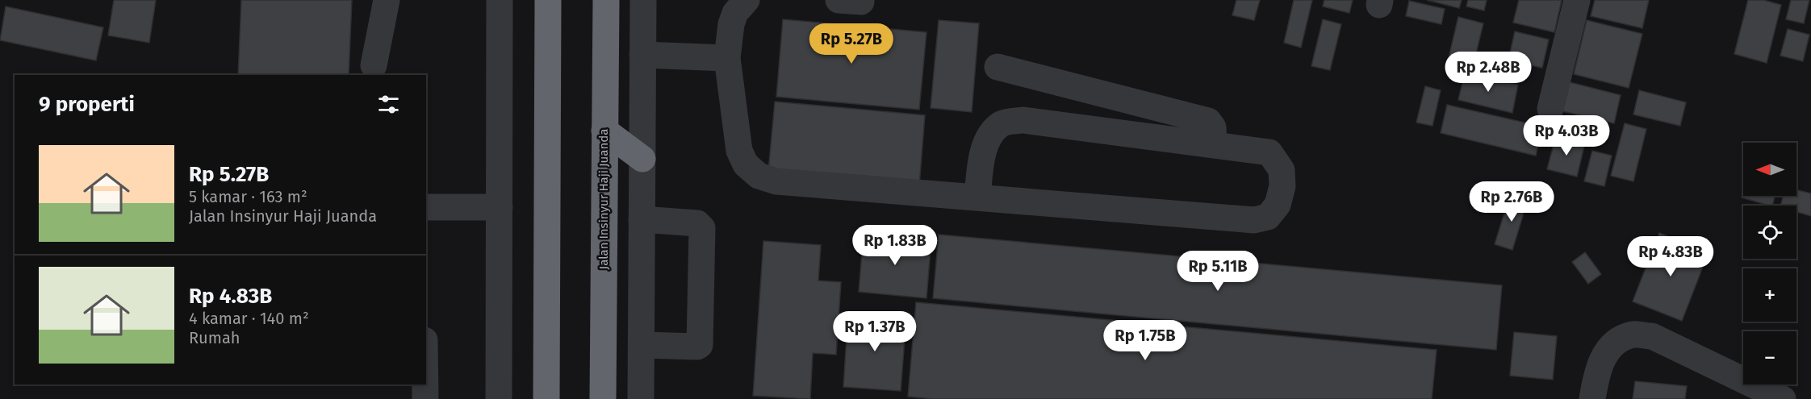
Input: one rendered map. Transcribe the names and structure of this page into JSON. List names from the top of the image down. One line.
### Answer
{"streets":{"highway":["Jalan Insinyur Haji Juanda"]},"north":"left","page":{"price":["Rp 5.27B","Rp 2.48B","Rp 4.03B","Rp 2.76B","Rp 1.83B","Rp 4.83B","Rp 5.11B","Rp 1.37B","Rp 1.75B"],"heading":"9 properti","list":[{"name":"Rp 5.27B","note":"5 kamar · 163 m² · Jalan Insinyur Haji Juanda"},{"name":"Rp 4.83B","note":"4 kamar · 140 m² · Rumah"}],"map_buttons":["+","−"]}}
